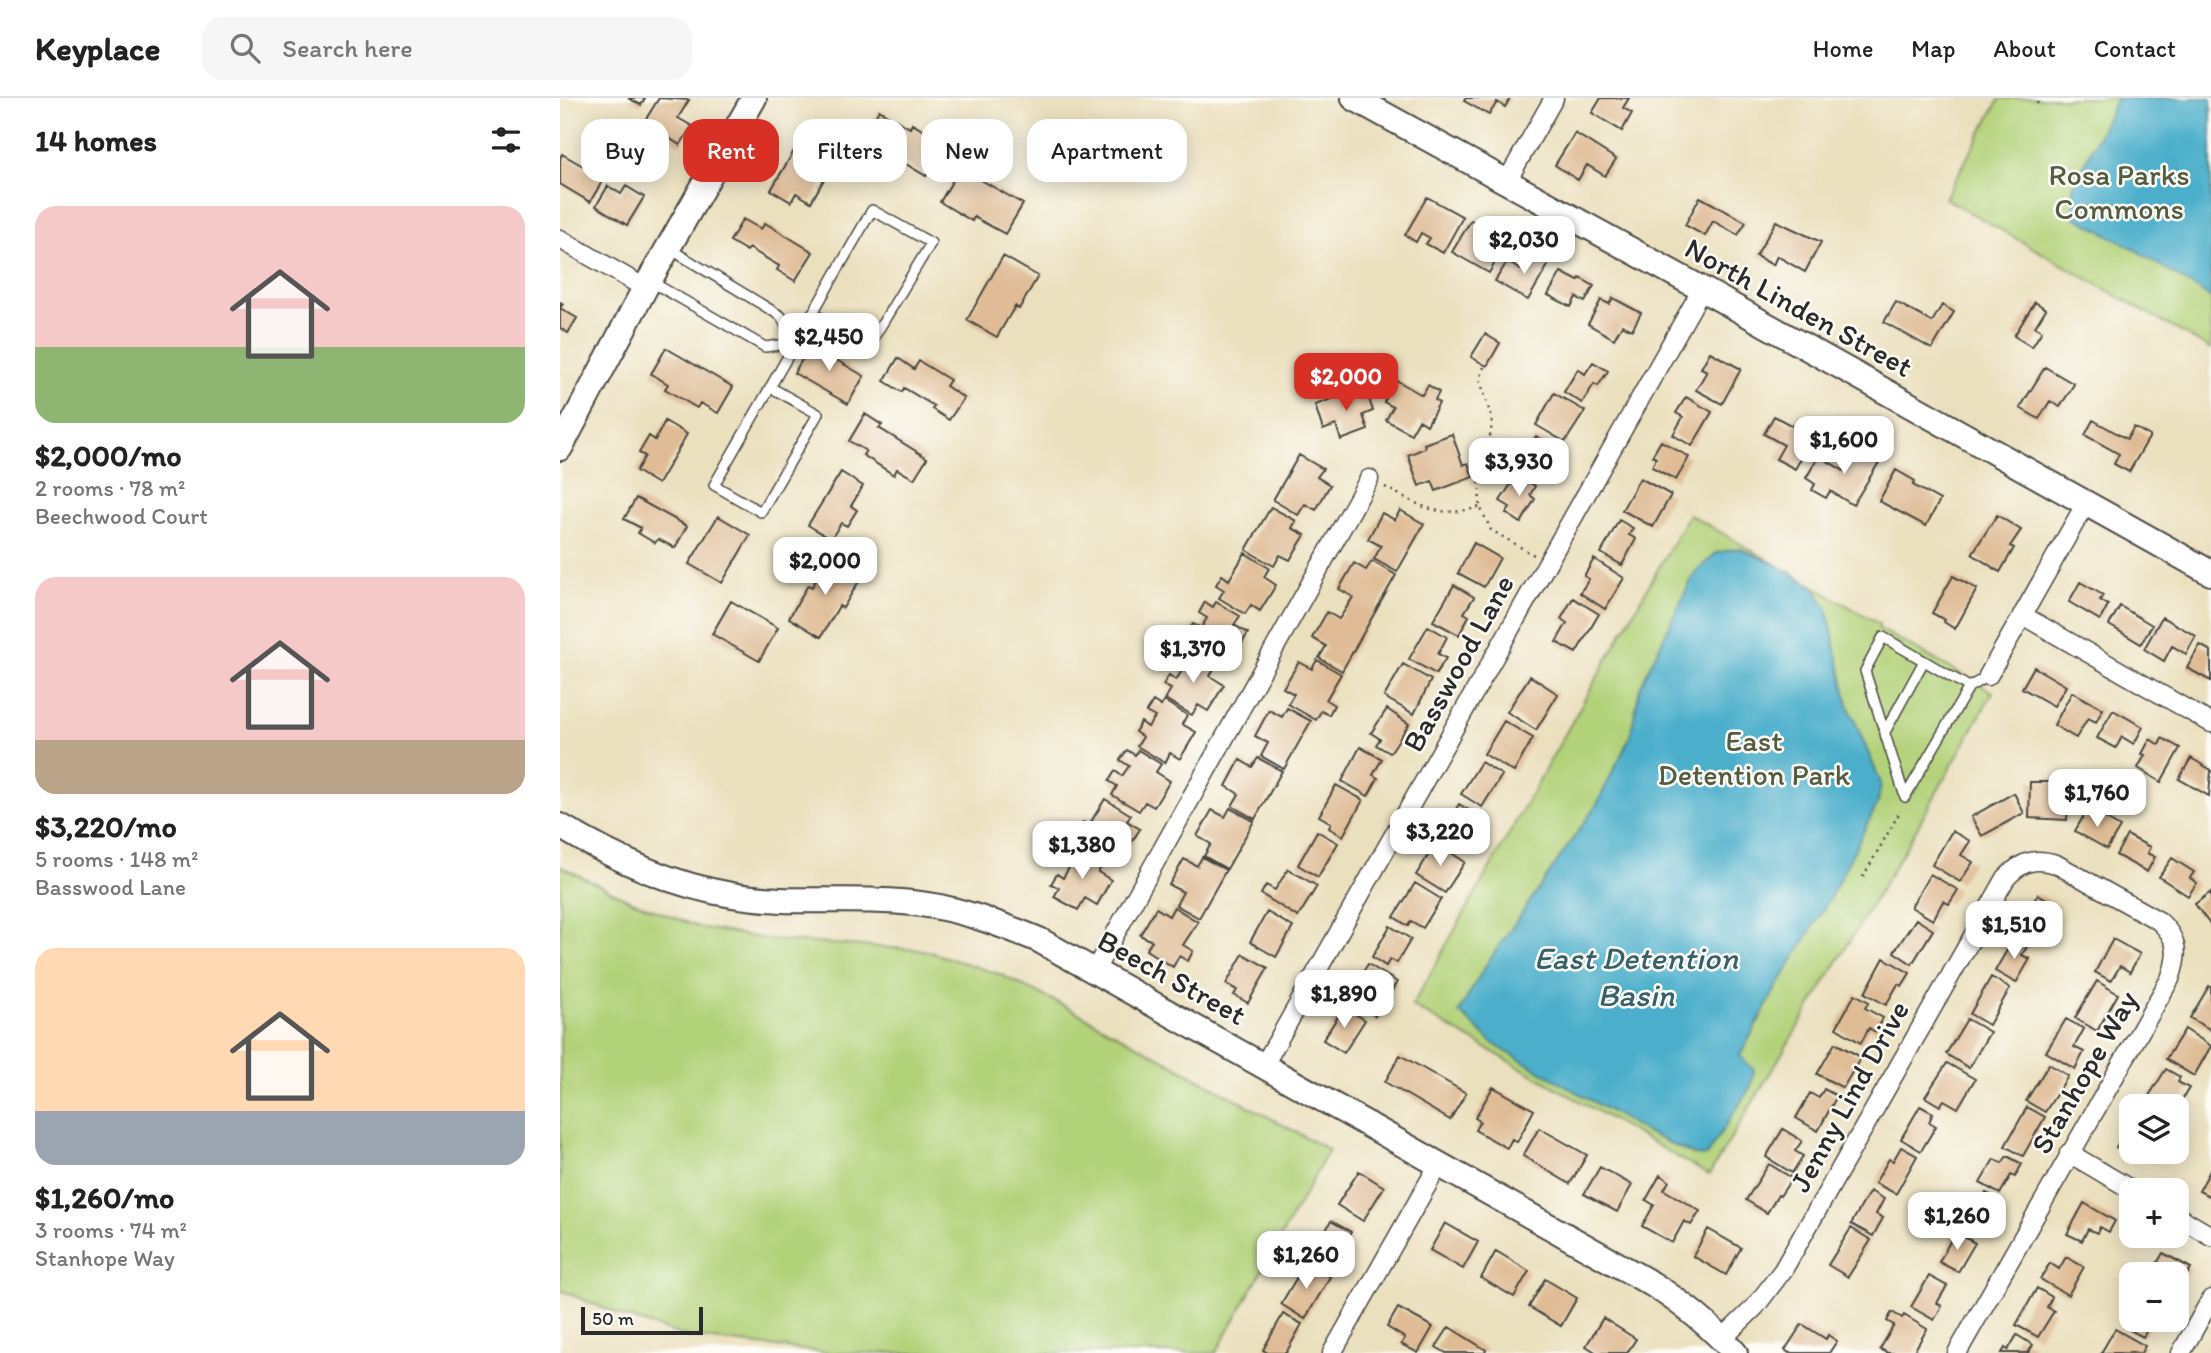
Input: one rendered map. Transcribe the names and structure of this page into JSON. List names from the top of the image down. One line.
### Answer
{"streets":{"street":["North Linden Street","Basswood Lane","Beech Street","Stanhope Way","Jenny Lind Drive"]},"crossings":[["North Linden Street","Basswood Lane"],["Basswood Lane","Beech Street"],["Beech Street","Jenny Lind Drive"],["Stanhope Way","Jenny Lind Drive"]],"water":["East Detention Basin"],"parks":["Rosa Parks Commons","East Detention Park"],"scale_bar":"50 m","page":{"header":"Keyplace","search":"Search here","nav":["Home","Map","About","Contact"],"heading":"14 homes","chip":["Buy","Rent","Filters","New","Apartment"],"list":[{"name":"$2,000/mo","note":"2 rooms · 78 m² · Beechwood Court"},{"name":"$3,220/mo","note":"5 rooms · 148 m² · Basswood Lane"},{"name":"$1,260/mo","note":"3 rooms · 74 m² · Stanhope Way"}],"price":["$2,030","$2,450","$2,000","$1,600","$3,930","$2,000","$1,370","$1,760","$3,220","$1,380","$1,510","$1,890","$1,260","$1,260"],"map_buttons":["+","−"],"scale":"50 m"}}
